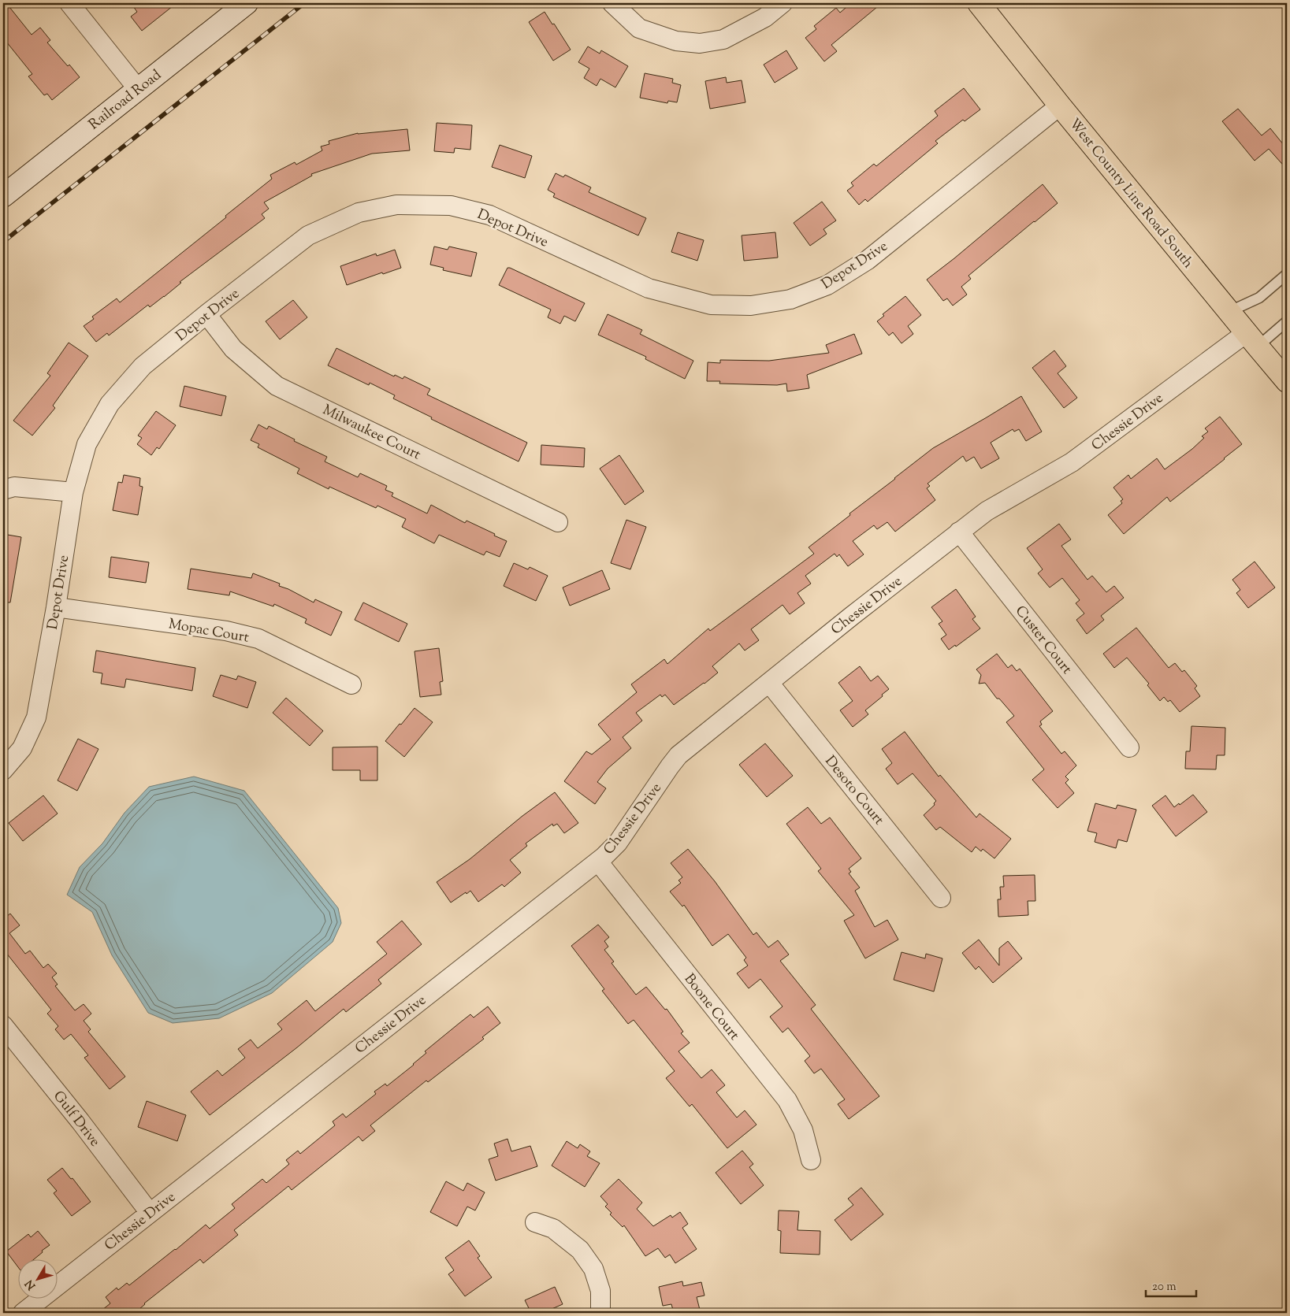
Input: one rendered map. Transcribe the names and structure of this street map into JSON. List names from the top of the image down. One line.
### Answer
{"streets":{"main road":["West County Line Road South"],"street":["Railroad Road","Depot Drive","Chessie Drive","Milwaukee Court","Mopac Court","Custer Court","Desoto Court","Boone Court","Gulf Drive"]},"crossings":[["West County Line Road South","Depot Drive"],["West County Line Road South","Chessie Drive"],["Depot Drive","Milwaukee Court"],["Depot Drive","Mopac Court"],["Chessie Drive","Custer Court"],["Chessie Drive","Desoto Court"],["Chessie Drive","Boone Court"],["Chessie Drive","Gulf Drive"]],"scale_bar":"20 m","north":"bottom left"}
